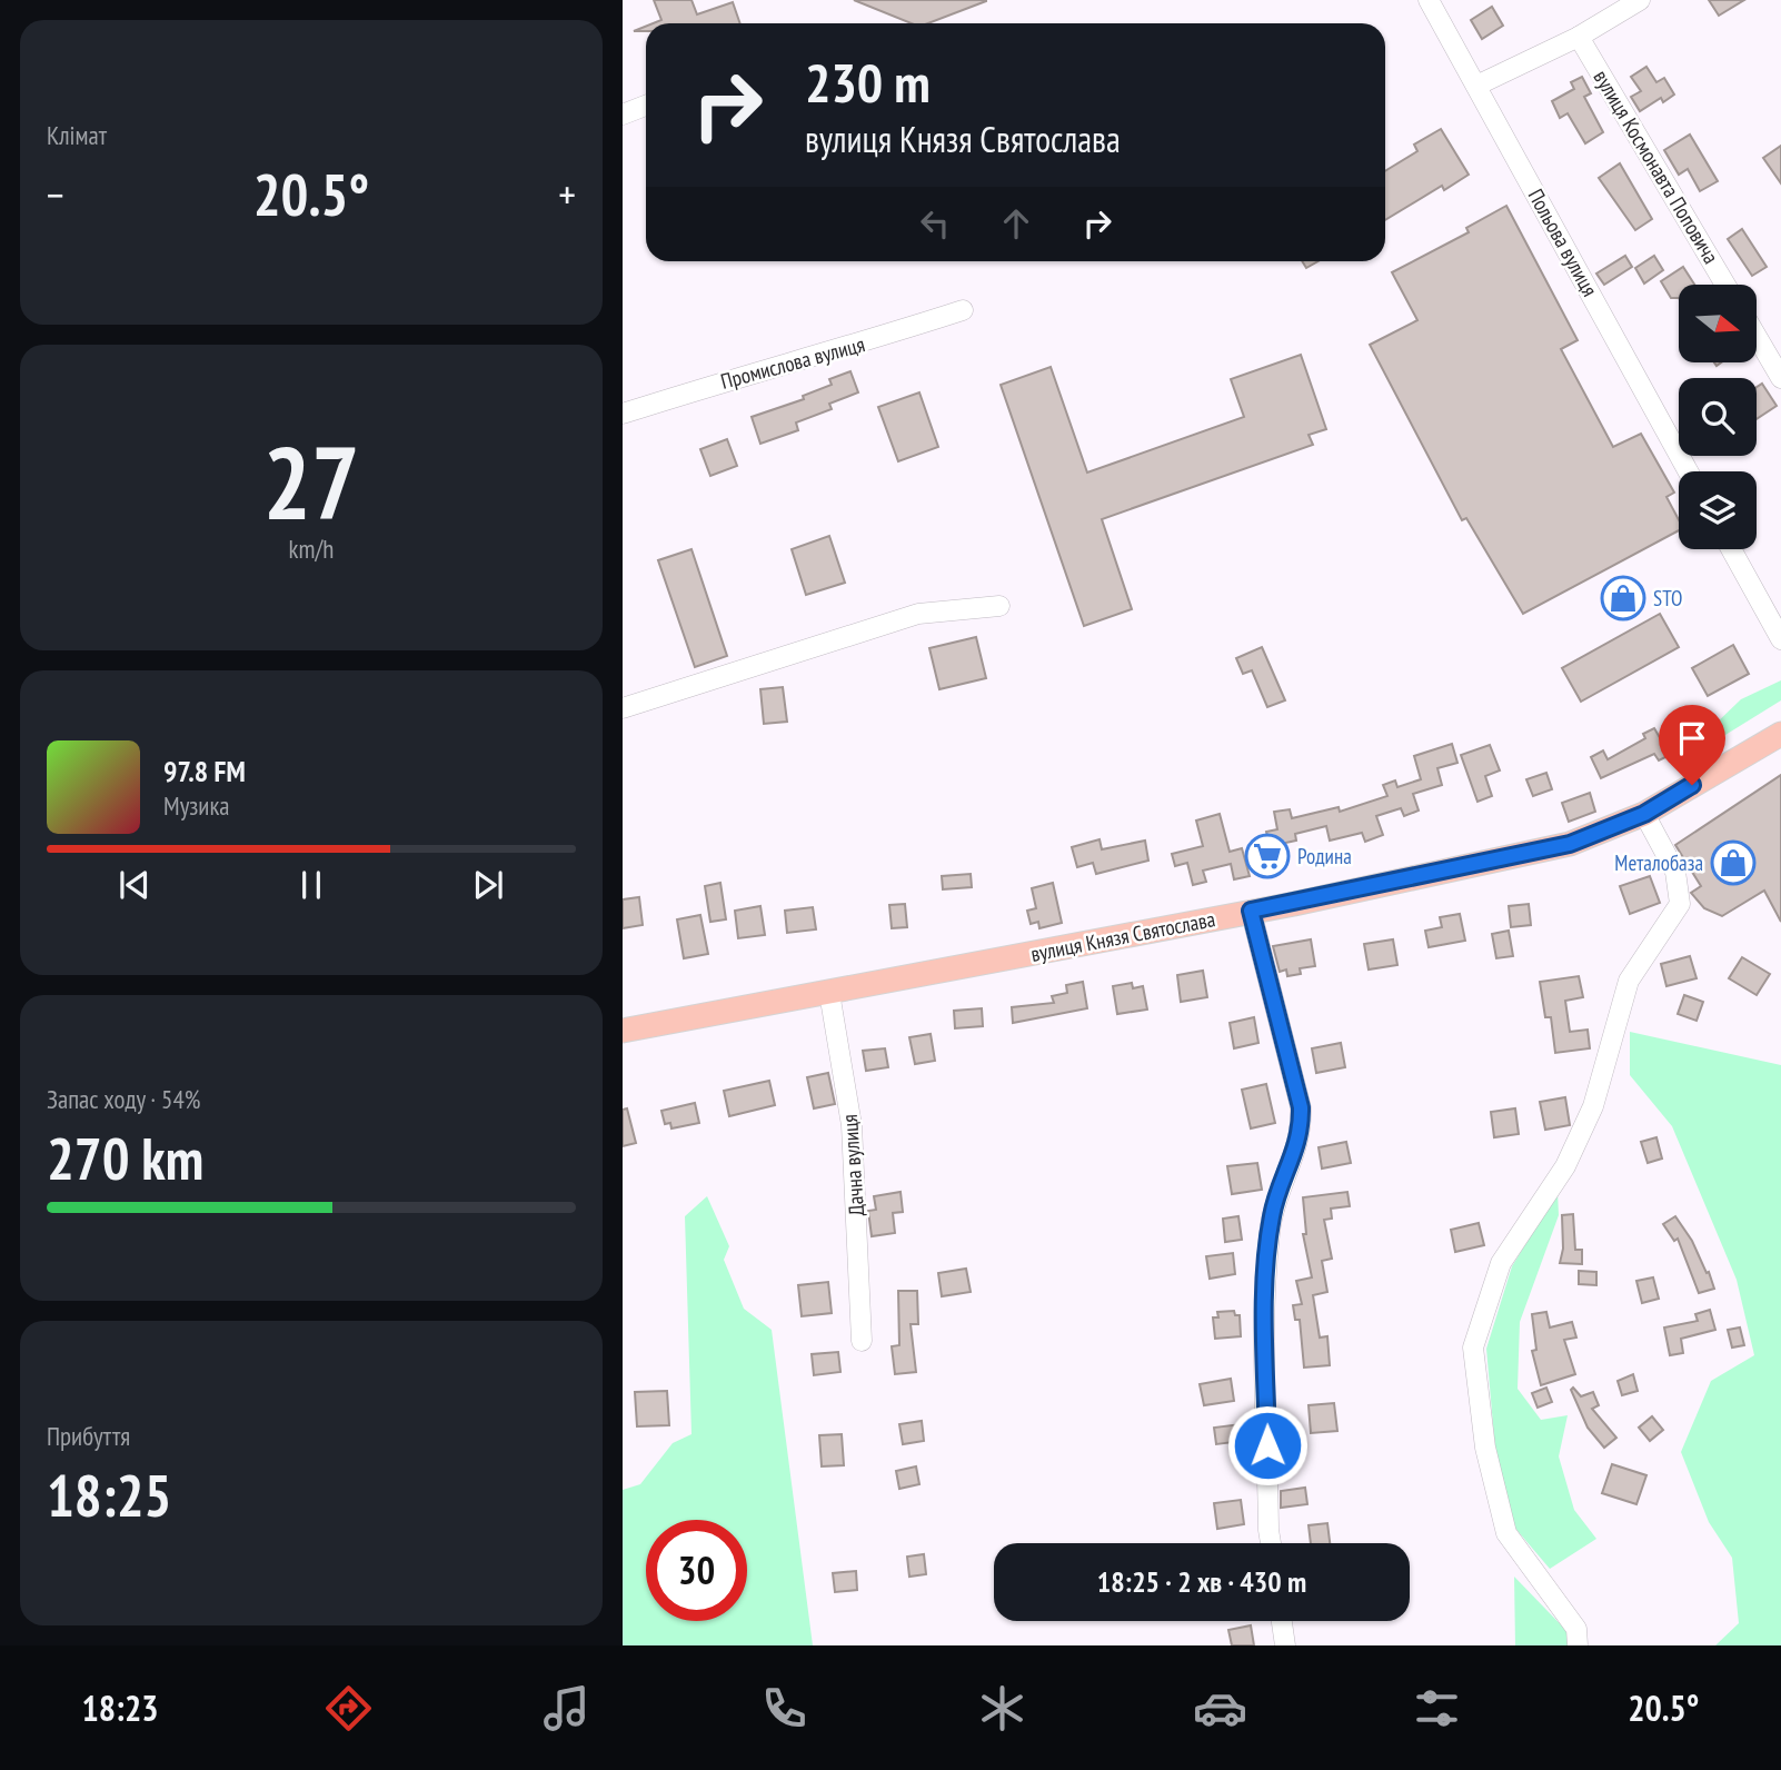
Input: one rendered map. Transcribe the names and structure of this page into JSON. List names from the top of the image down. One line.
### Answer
{"streets":{"main road":["вулиця Князя Святослава"],"street":["вулиця Космонавта Поповича","Польова вулиця","Промислова вулиця","Дачна вулиця"]},"crossings":[["вулиця Князя Святослава","Дачна вулиця"]],"places":{"shop":["STO","Металобаза"],"supermarket":["Родина"]},"north":"right","page":{"tile":["Клімат",["27","km/h"],["Запас ходу · 54%","270 km"],["Прибуття","18:25"]],"turn":["230 m","вулиця Князя Святослава"],"heat":["−","20.5°","+"],"song":["97.8 FM","Музика"],"limit":"30","trip":"18:25 · 2 хв · 430 m","tabs":["18:23","20.5°"]}}
